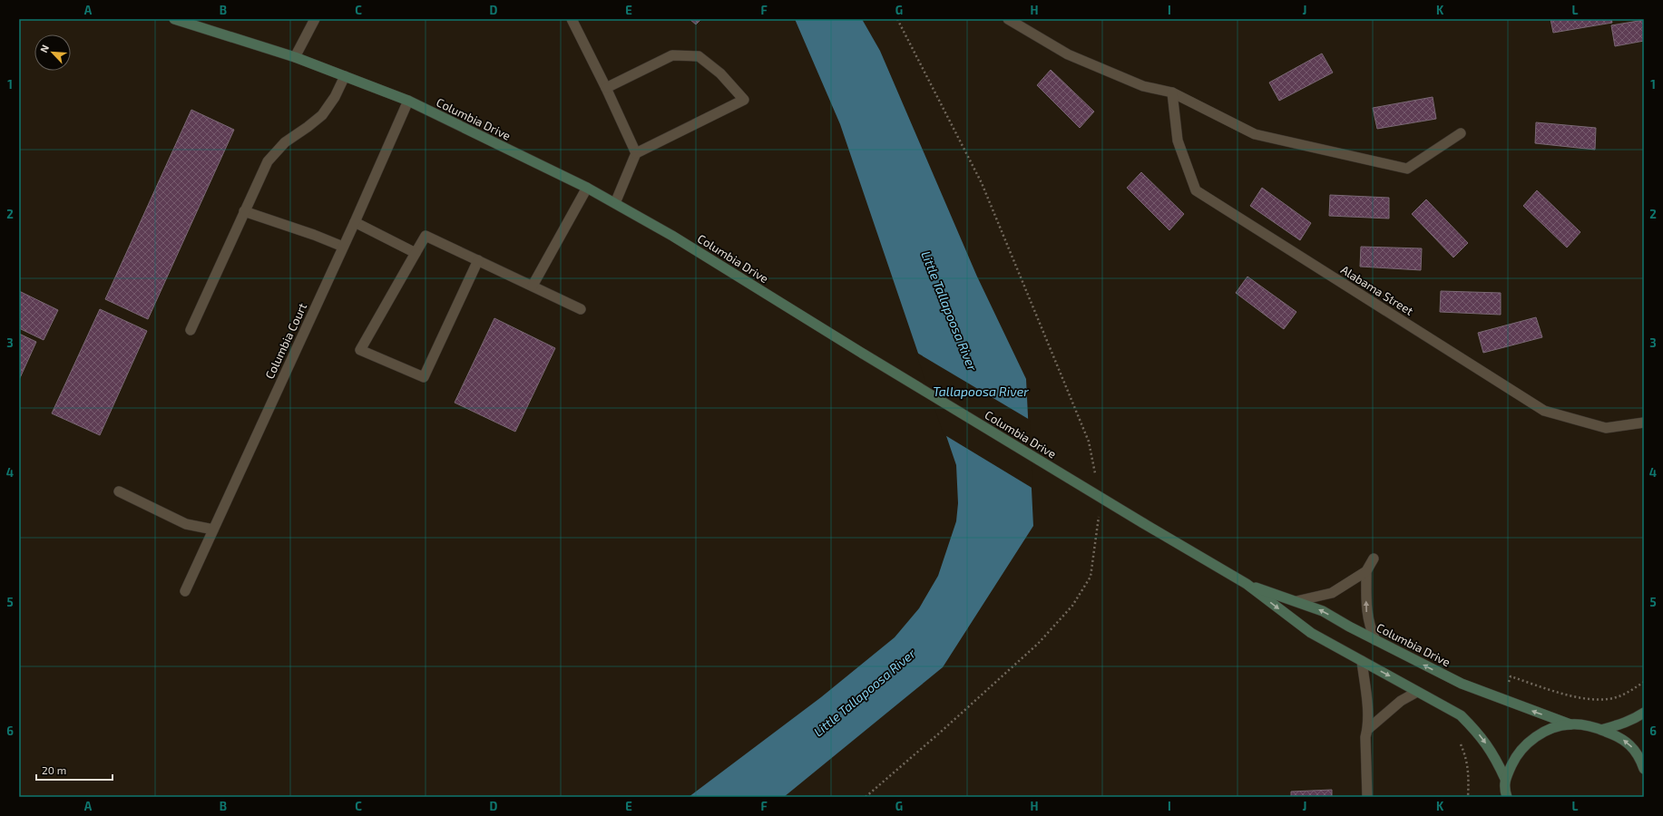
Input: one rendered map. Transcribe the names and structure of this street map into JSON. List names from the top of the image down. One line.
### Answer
{"streets":{"main road":["Columbia Drive"],"street":["Alabama Street","Columbia Court"]},"crossings":[["Columbia Drive","Columbia Court"]],"water":["Little Tallapoosa River","Tallapoosa River"],"scale_bar":"20 m","north":"top left","grid":{"columns":["A","B","C","D","E","F","G","H","I","J","K","L"],"rows":["1","2","3","4","5","6"]}}
